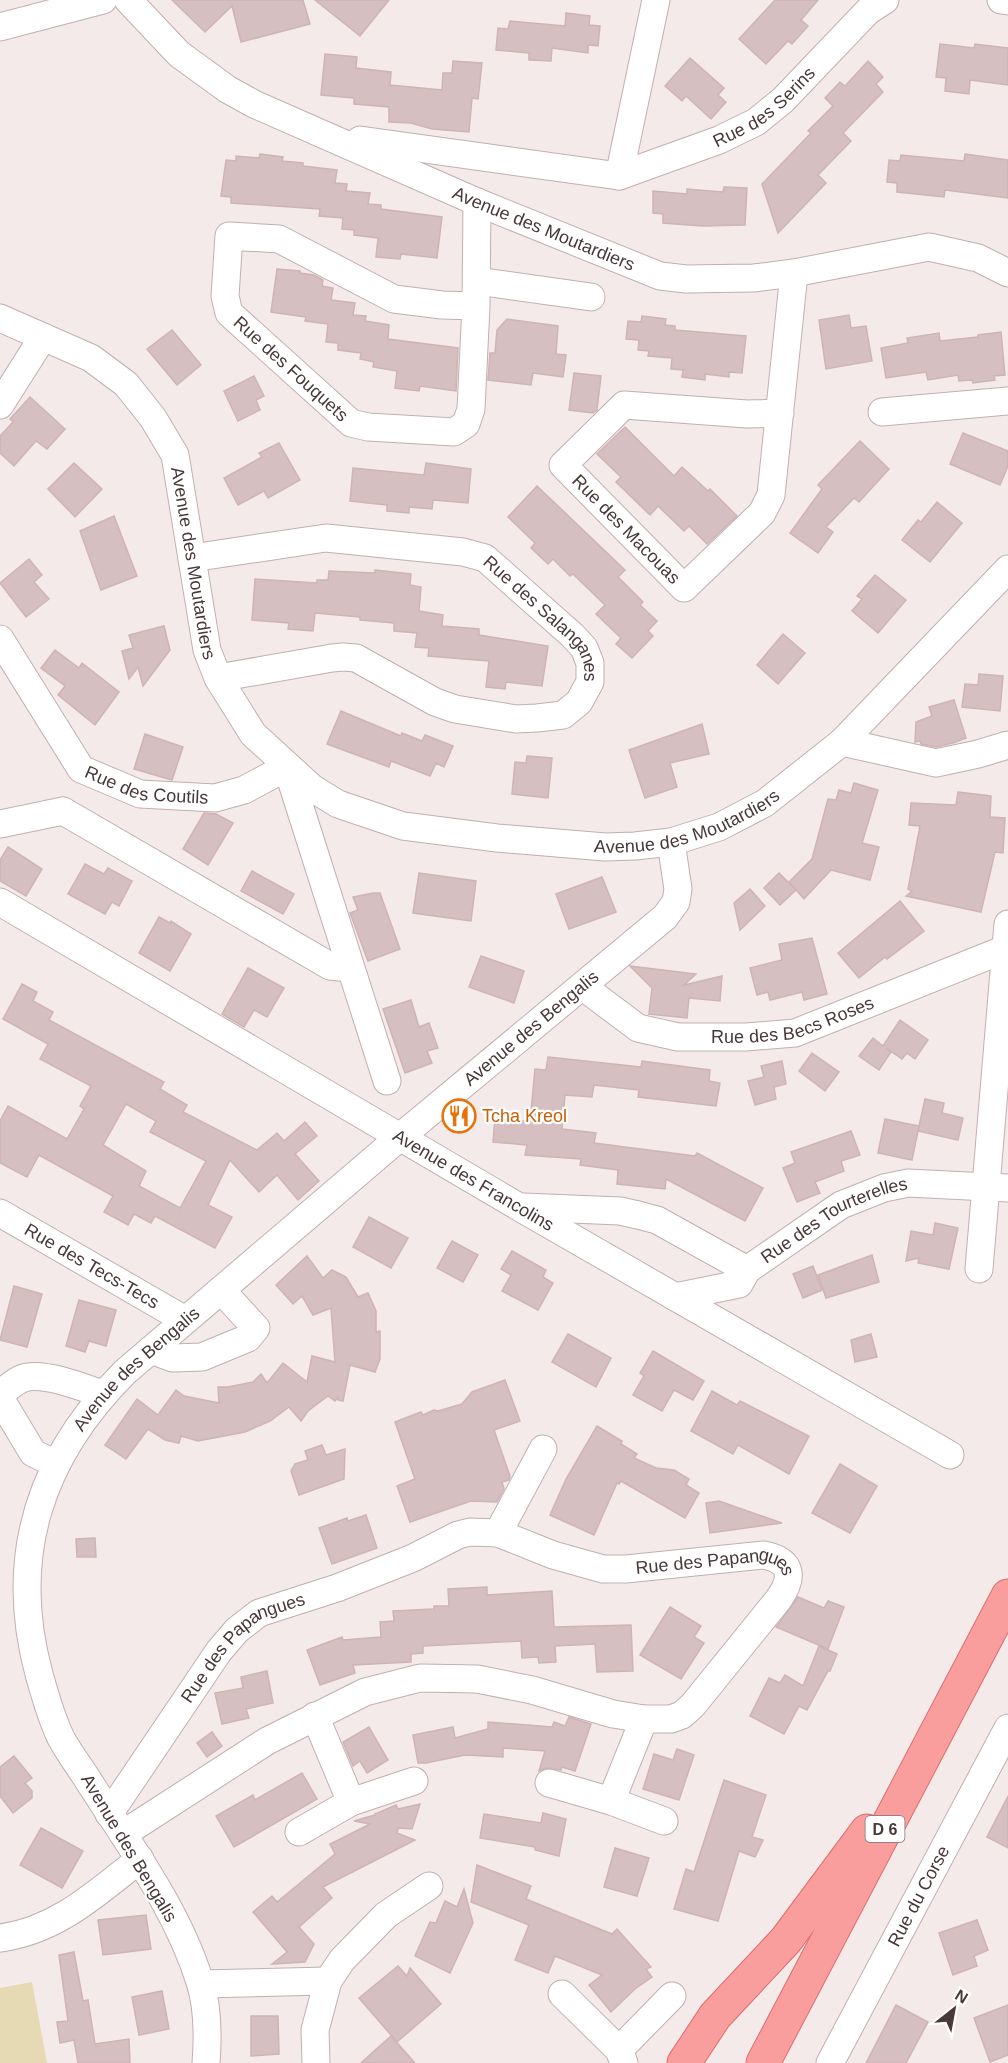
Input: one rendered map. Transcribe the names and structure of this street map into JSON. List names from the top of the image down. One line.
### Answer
{"streets":{"main road":["D 6"],"street":["Rue des Serins","Avenue des Moutardiers","Rue des Fouquets","Rue des Macouas","Rue des Salanganes","Rue des Coutils","Rue des Becs Roses","Avenue des Bengalis","Avenue des Francolins","Rue des Tourterelles","Rue des Tecs-Tecs","Rue des Papangues","Rue du Corse"]},"crossings":[["Rue des Serins","Avenue des Moutardiers"],["Avenue des Moutardiers","Rue des Fouquets"],["Avenue des Moutardiers","Rue des Macouas"],["Avenue des Moutardiers","Rue des Salanganes"],["Avenue des Moutardiers","Rue des Coutils"],["Avenue des Moutardiers","Avenue des Bengalis"],["Rue des Becs Roses","Avenue des Bengalis"],["Avenue des Bengalis","Avenue des Francolins"],["Avenue des Bengalis","Rue des Tecs-Tecs"],["Avenue des Bengalis","Rue des Papangues"],["Avenue des Francolins","Rue des Tourterelles"]],"places":{"restaurant":["Tcha Kreol"]},"north":"top right"}
